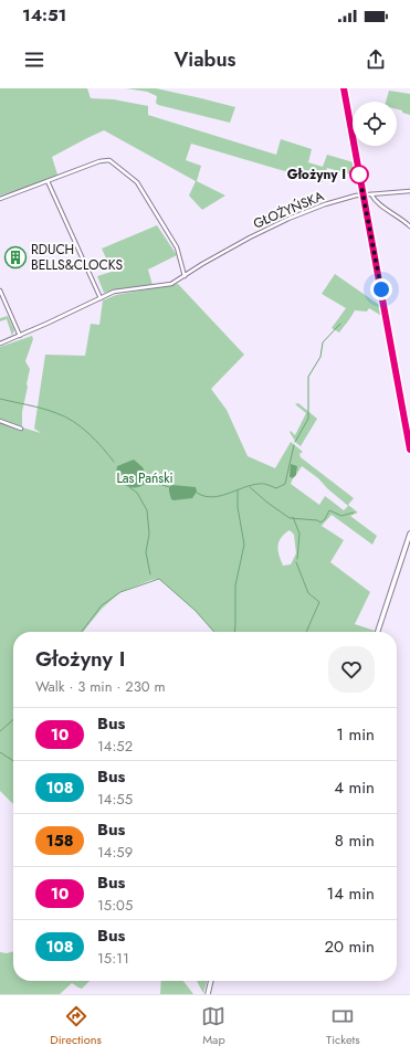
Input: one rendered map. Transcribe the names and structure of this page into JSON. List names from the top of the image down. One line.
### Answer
{"streets":{"street":["GŁOŻYŃSKA"]},"parks":["Las Pański"],"places":{"other":["Głożyny I"],"building":["RDUCH BELLS&CLOCKS"]},"lines":["bus line 10"],"page":{"status":"14:51","header":"Viabus","heading":["Głożyny I","Walk · 3 min · 230 m"],"list":[{"mark":"10","name":"Bus","note":"14:52","value":"1 min"},{"mark":"108","name":"Bus","note":"14:55","value":"4 min"},{"mark":"158","name":"Bus","note":"14:59","value":"8 min"},{"mark":"10","name":"Bus","note":"15:05","value":"14 min"},{"mark":"108","name":"Bus","note":"15:11","value":"20 min"}],"tabs":["Directions","Map","Tickets"]}}
